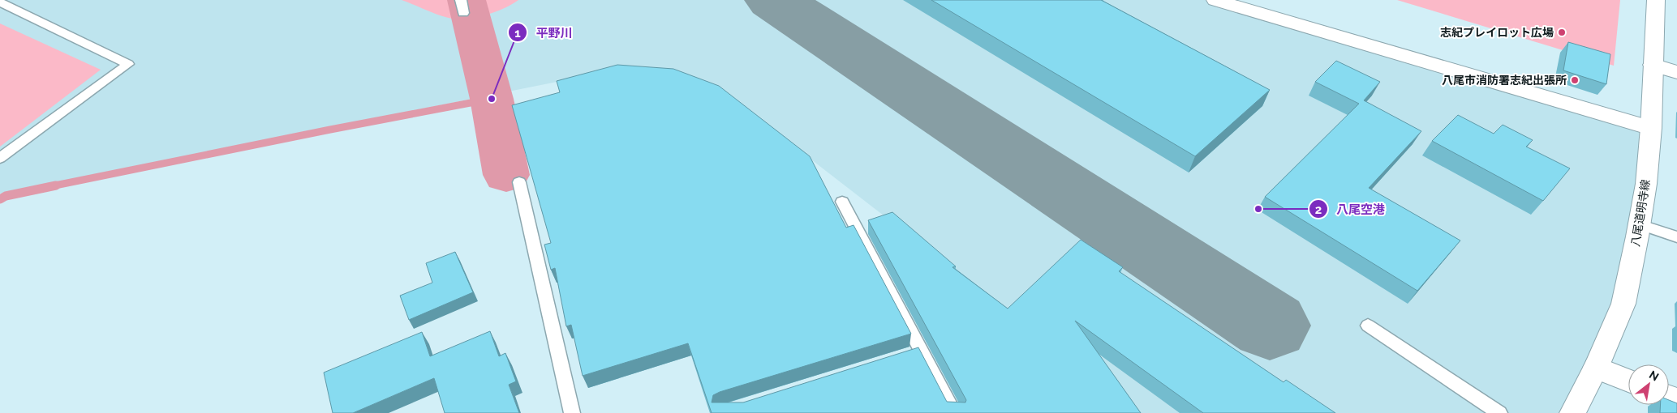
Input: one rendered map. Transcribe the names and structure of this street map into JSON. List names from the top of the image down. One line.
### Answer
{"streets":{"main road":["八尾道明寺線"]},"places":["志紀プレイロット広場","八尾市消防署志紀出張所","平野川","八尾空港"],"north":"top right"}
